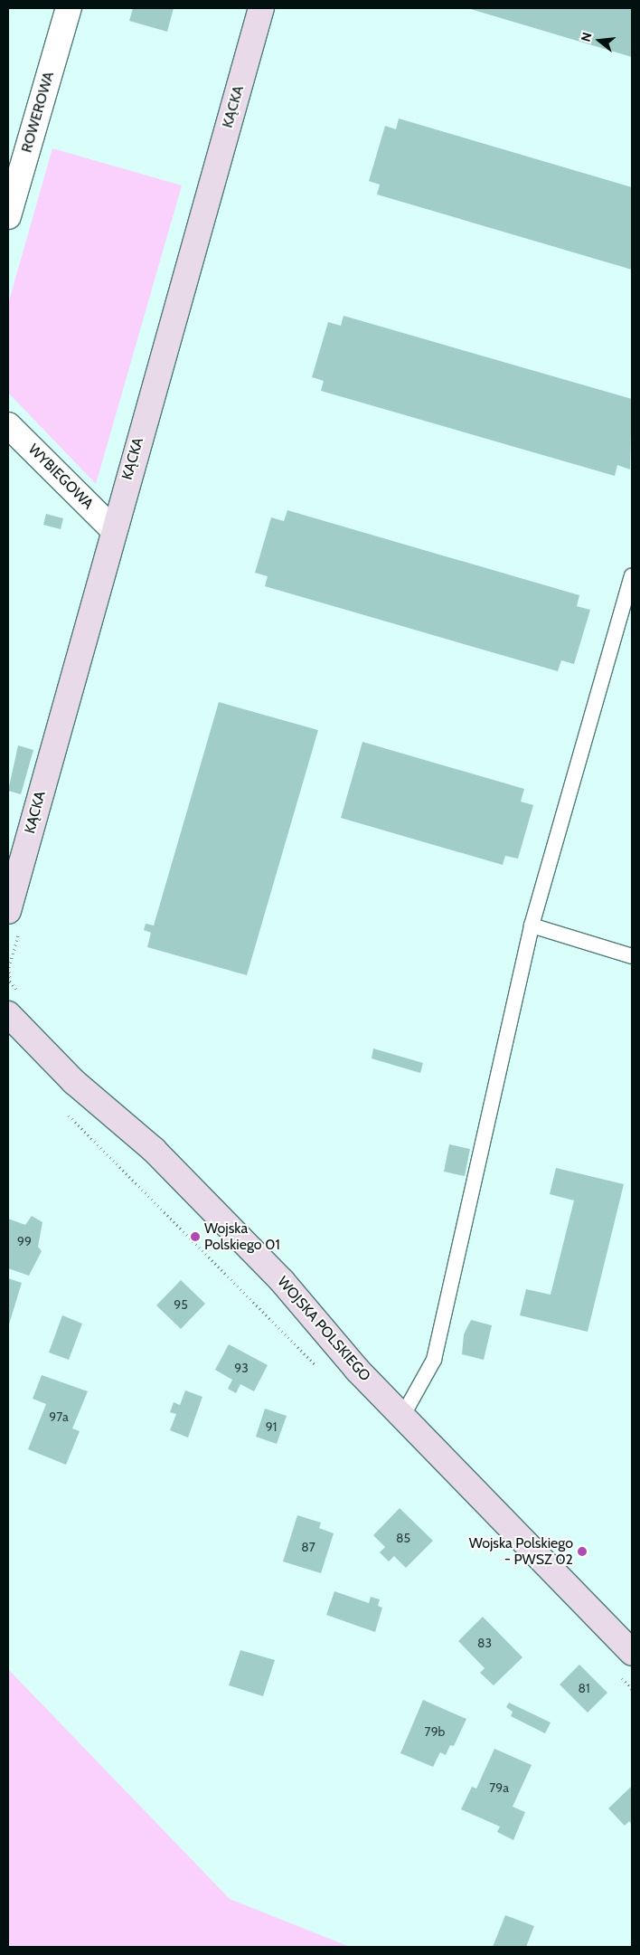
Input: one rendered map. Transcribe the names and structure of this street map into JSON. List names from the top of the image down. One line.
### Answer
{"streets":{"street":["KĄCKA","ROWEROWA","WYBIEGOWA","WOJSKA POLSKIEGO"]},"crossings":[["KĄCKA","WYBIEGOWA"]],"places":["Wojska Polskiego 01","Wojska Polskiego - PWSZ 02"],"house_numbers":["99","95","93","97a","91","85","87","83","81","79b","79a"],"north":"left"}
